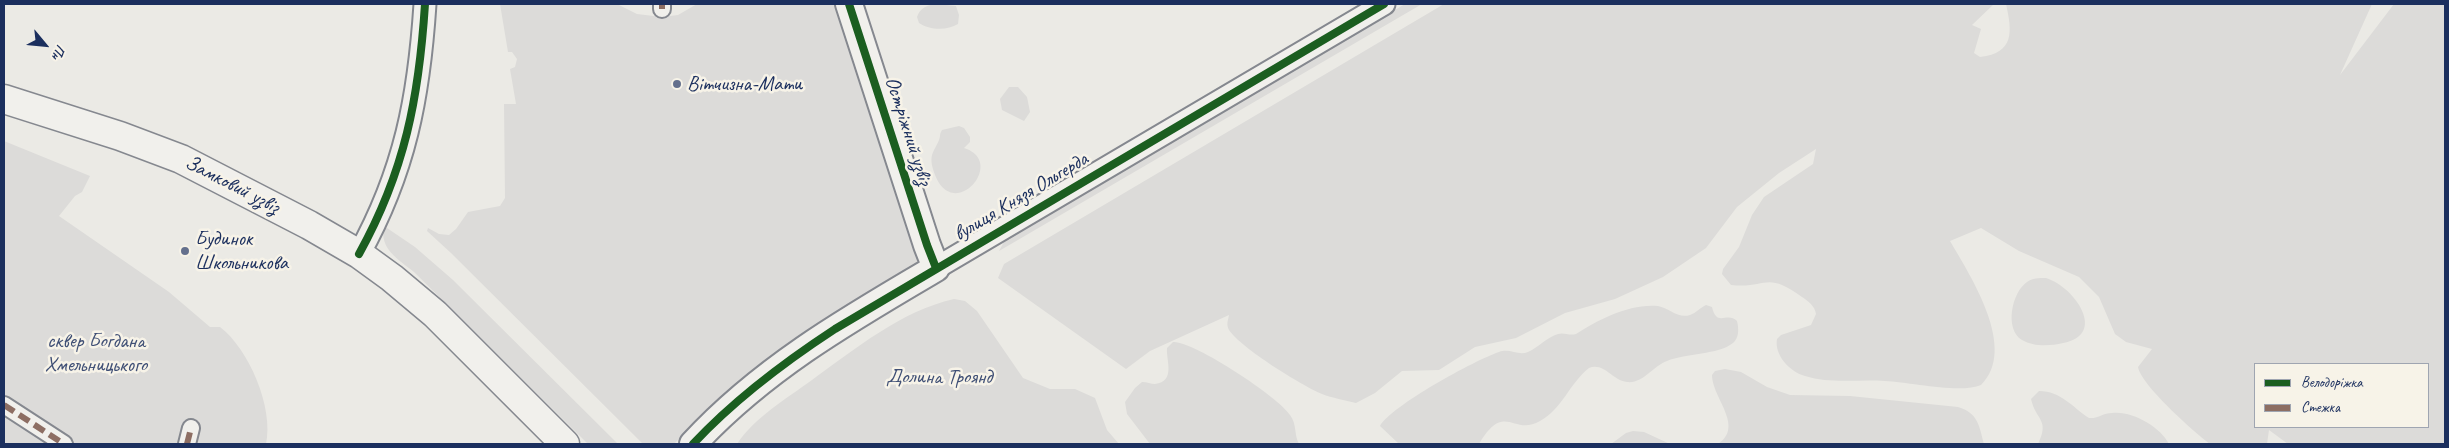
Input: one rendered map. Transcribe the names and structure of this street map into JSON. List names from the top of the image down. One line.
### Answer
{"streets":{"main road":["Замковий узвіз"],"street":["Остріжний узвіз","вулиця Князя Ольгерда"]},"crossings":[["Остріжний узвіз","вулиця Князя Ольгерда"]],"parks":["сквер Богдана Хмельницького","Долина Троянд"],"places":["Вітчизна-Мати","Будинок Школьникова"],"legend":["Велодоріжка","Стежка"],"north":"bottom right"}
